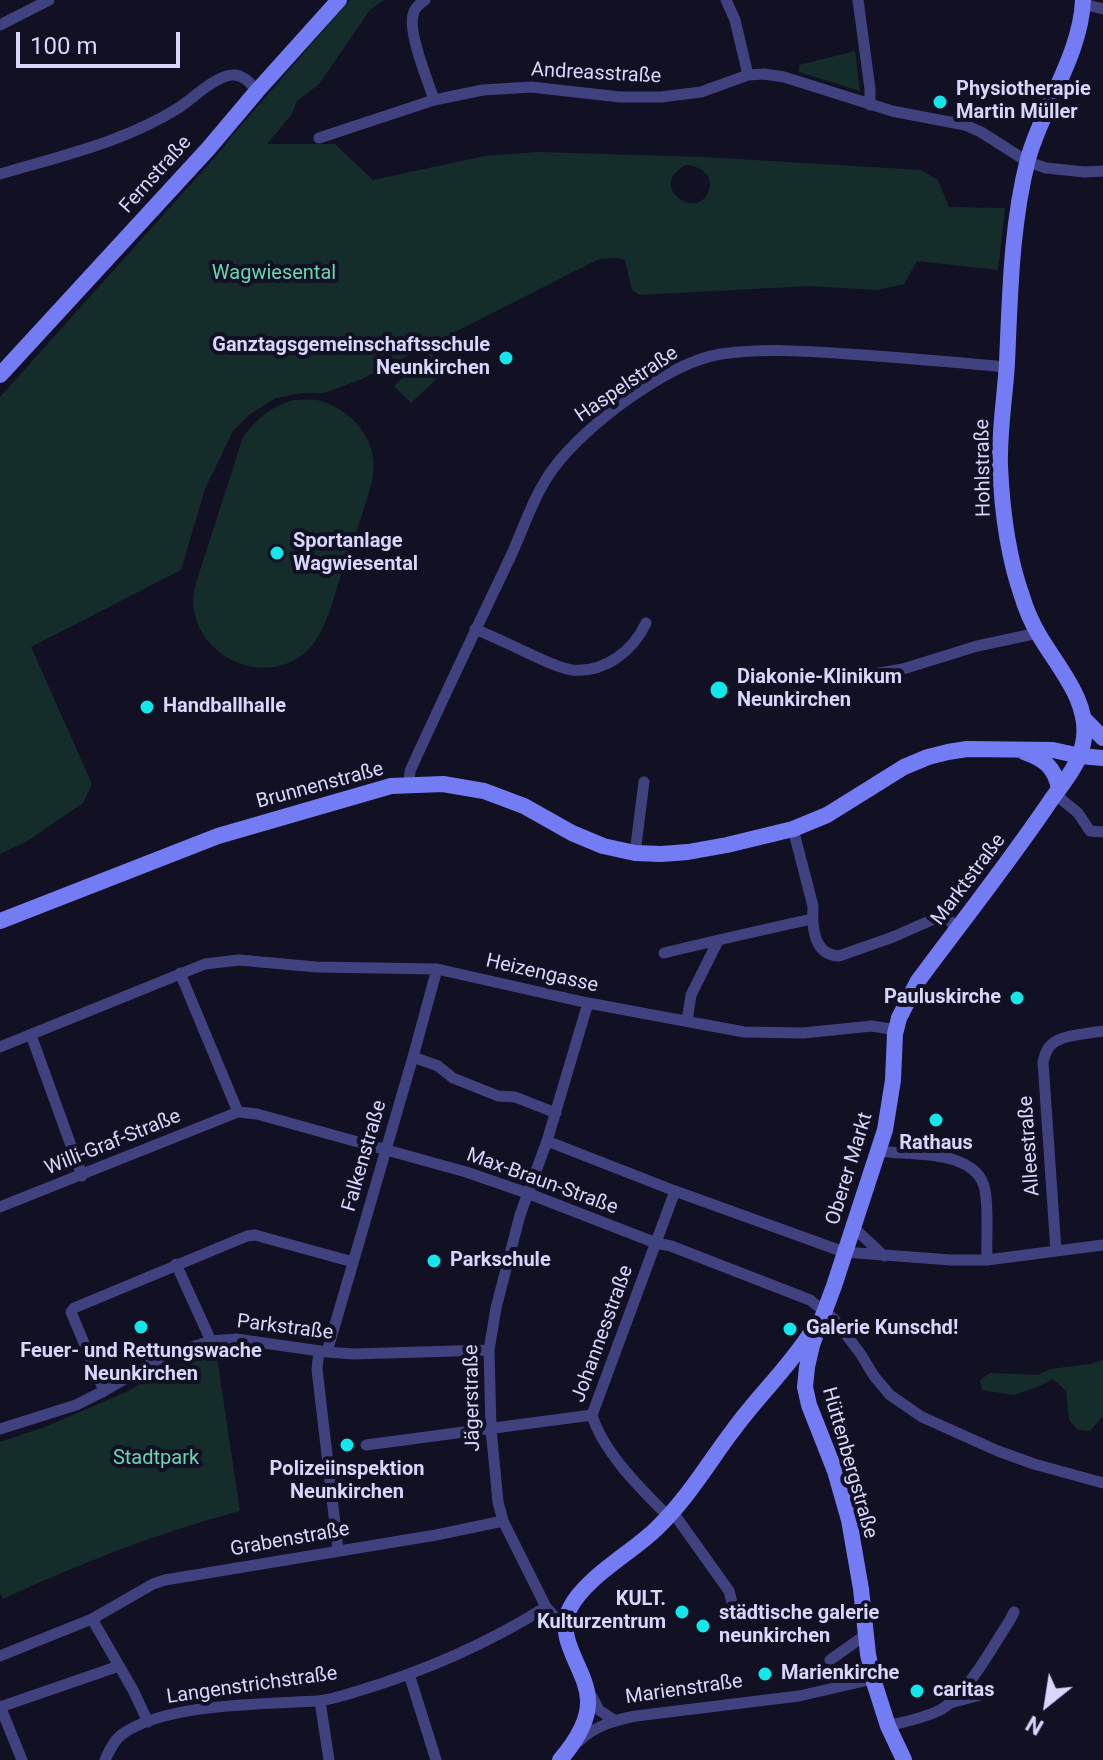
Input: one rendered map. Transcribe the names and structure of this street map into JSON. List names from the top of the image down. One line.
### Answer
{"streets":{"street":["Andreasstraße","Fernstraße","Haspelstraße","Hohlstraße","Brunnenstraße","Marktstraße","Heizengasse","Willi-Graf-Straße","Alleestraße","Falkenstraße","Oberer Markt","Max-Braun-Straße","Parkstraße","Johannesstraße","Jägerstraße","Hüttenbergstraße","Grabenstraße","Langenstrichstraße","Marienstraße"]},"crossings":[["Andreasstraße","Hohlstraße"],["Haspelstraße","Hohlstraße"],["Haspelstraße","Brunnenstraße"],["Hohlstraße","Brunnenstraße"],["Hohlstraße","Marktstraße"],["Brunnenstraße","Marktstraße"],["Marktstraße","Heizengasse"],["Marktstraße","Oberer Markt"],["Heizengasse","Falkenstraße"],["Heizengasse","Oberer Markt"],["Heizengasse","Jägerstraße"],["Willi-Graf-Straße","Max-Braun-Straße"],["Falkenstraße","Max-Braun-Straße"],["Falkenstraße","Parkstraße"],["Falkenstraße","Grabenstraße"],["Oberer Markt","Max-Braun-Straße"],["Oberer Markt","Hüttenbergstraße"],["Max-Braun-Straße","Johannesstraße"],["Max-Braun-Straße","Jägerstraße"],["Max-Braun-Straße","Hüttenbergstraße"],["Parkstraße","Jägerstraße"],["Jägerstraße","Grabenstraße"],["Jägerstraße","Langenstrichstraße"],["Hüttenbergstraße","Marienstraße"]],"parks":["Wagwiesental","Stadtpark"],"places":["Physiotherapie Martin Müller","Ganztagsgemeinschaftsschule Neunkirchen","Sportanlage Wagwiesental","Diakonie-Klinikum Neunkirchen","Handballhalle","Pauluskirche","Rathaus","Parkschule","Feuer- und Rettungswache Neunkirchen","Galerie Kunschd!","Polizeiinspektion Neunkirchen","KULT. Kulturzentrum","städtische galerie neunkirchen","Marienkirche","caritas"],"scale_bar":"100 m","north":"bottom left"}
